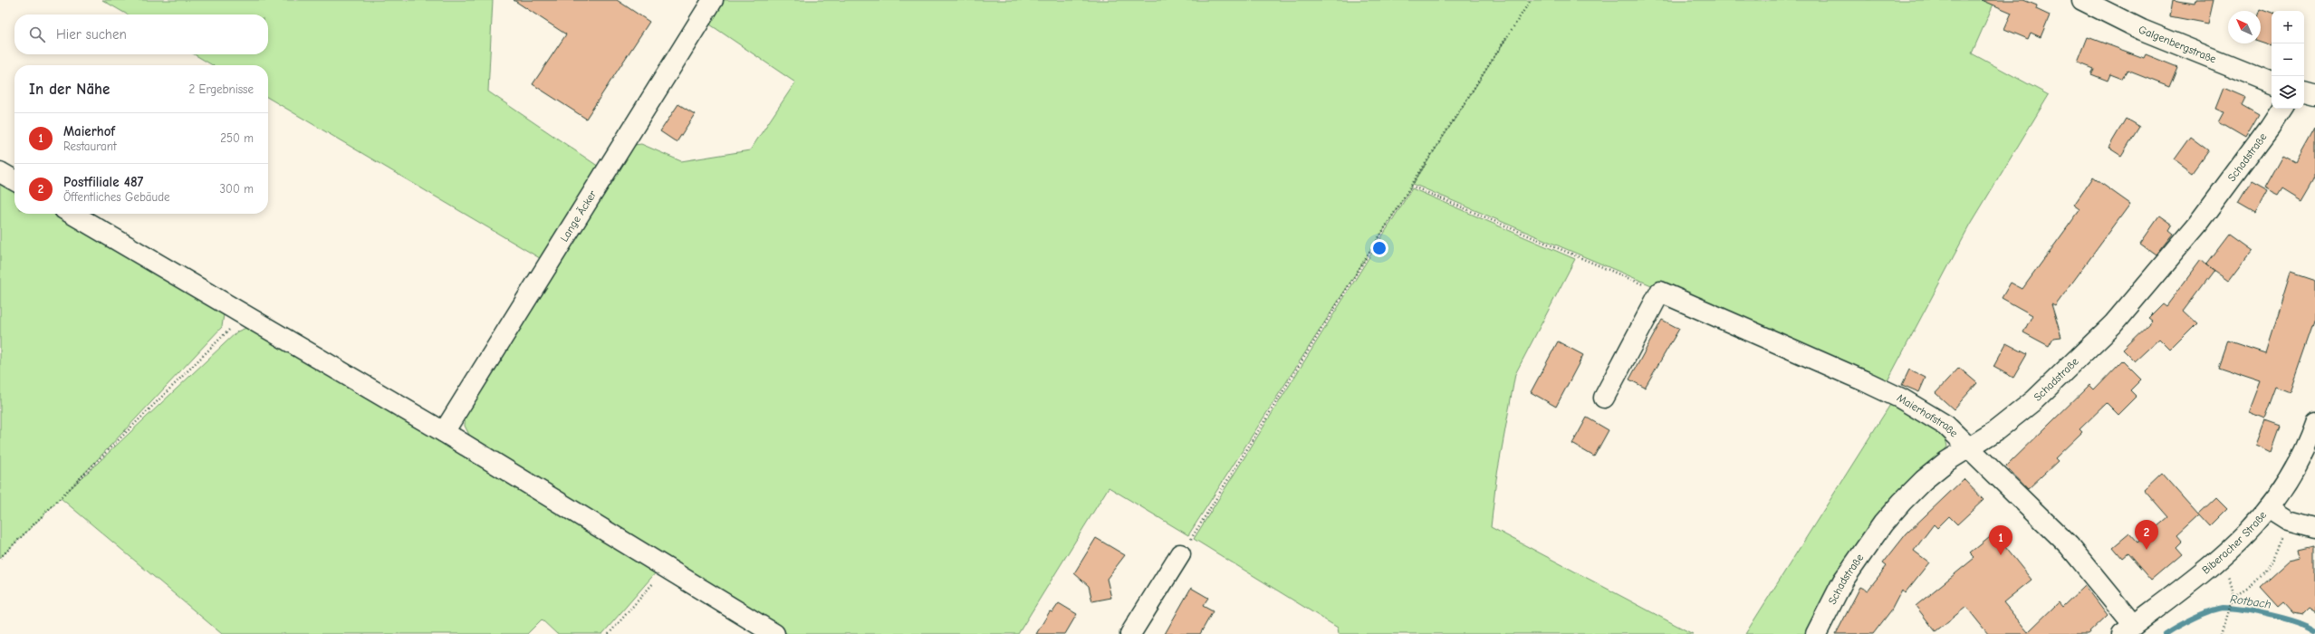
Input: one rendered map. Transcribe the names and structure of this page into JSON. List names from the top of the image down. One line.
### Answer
{"streets":{"street":["Galgenbergstraße","Schadstraße","Lange Äcker","Maierhofstraße","Biberacher Straße"]},"crossings":[["Schadstraße","Maierhofstraße"],["Maierhofstraße","Biberacher Straße"]],"water":["Rotbach"],"north":"top left","page":{"map_buttons":["+","−"],"search":"Hier suchen","heading":["In der Nähe","2 Ergebnisse"],"list":[{"mark":"1","name":"Maierhof","note":"Restaurant","value":"250 m"},{"mark":"2","name":"Postfiliale 487","note":"Öffentliches Gebäude","value":"300 m"}],"pins":["2","1"]}}
